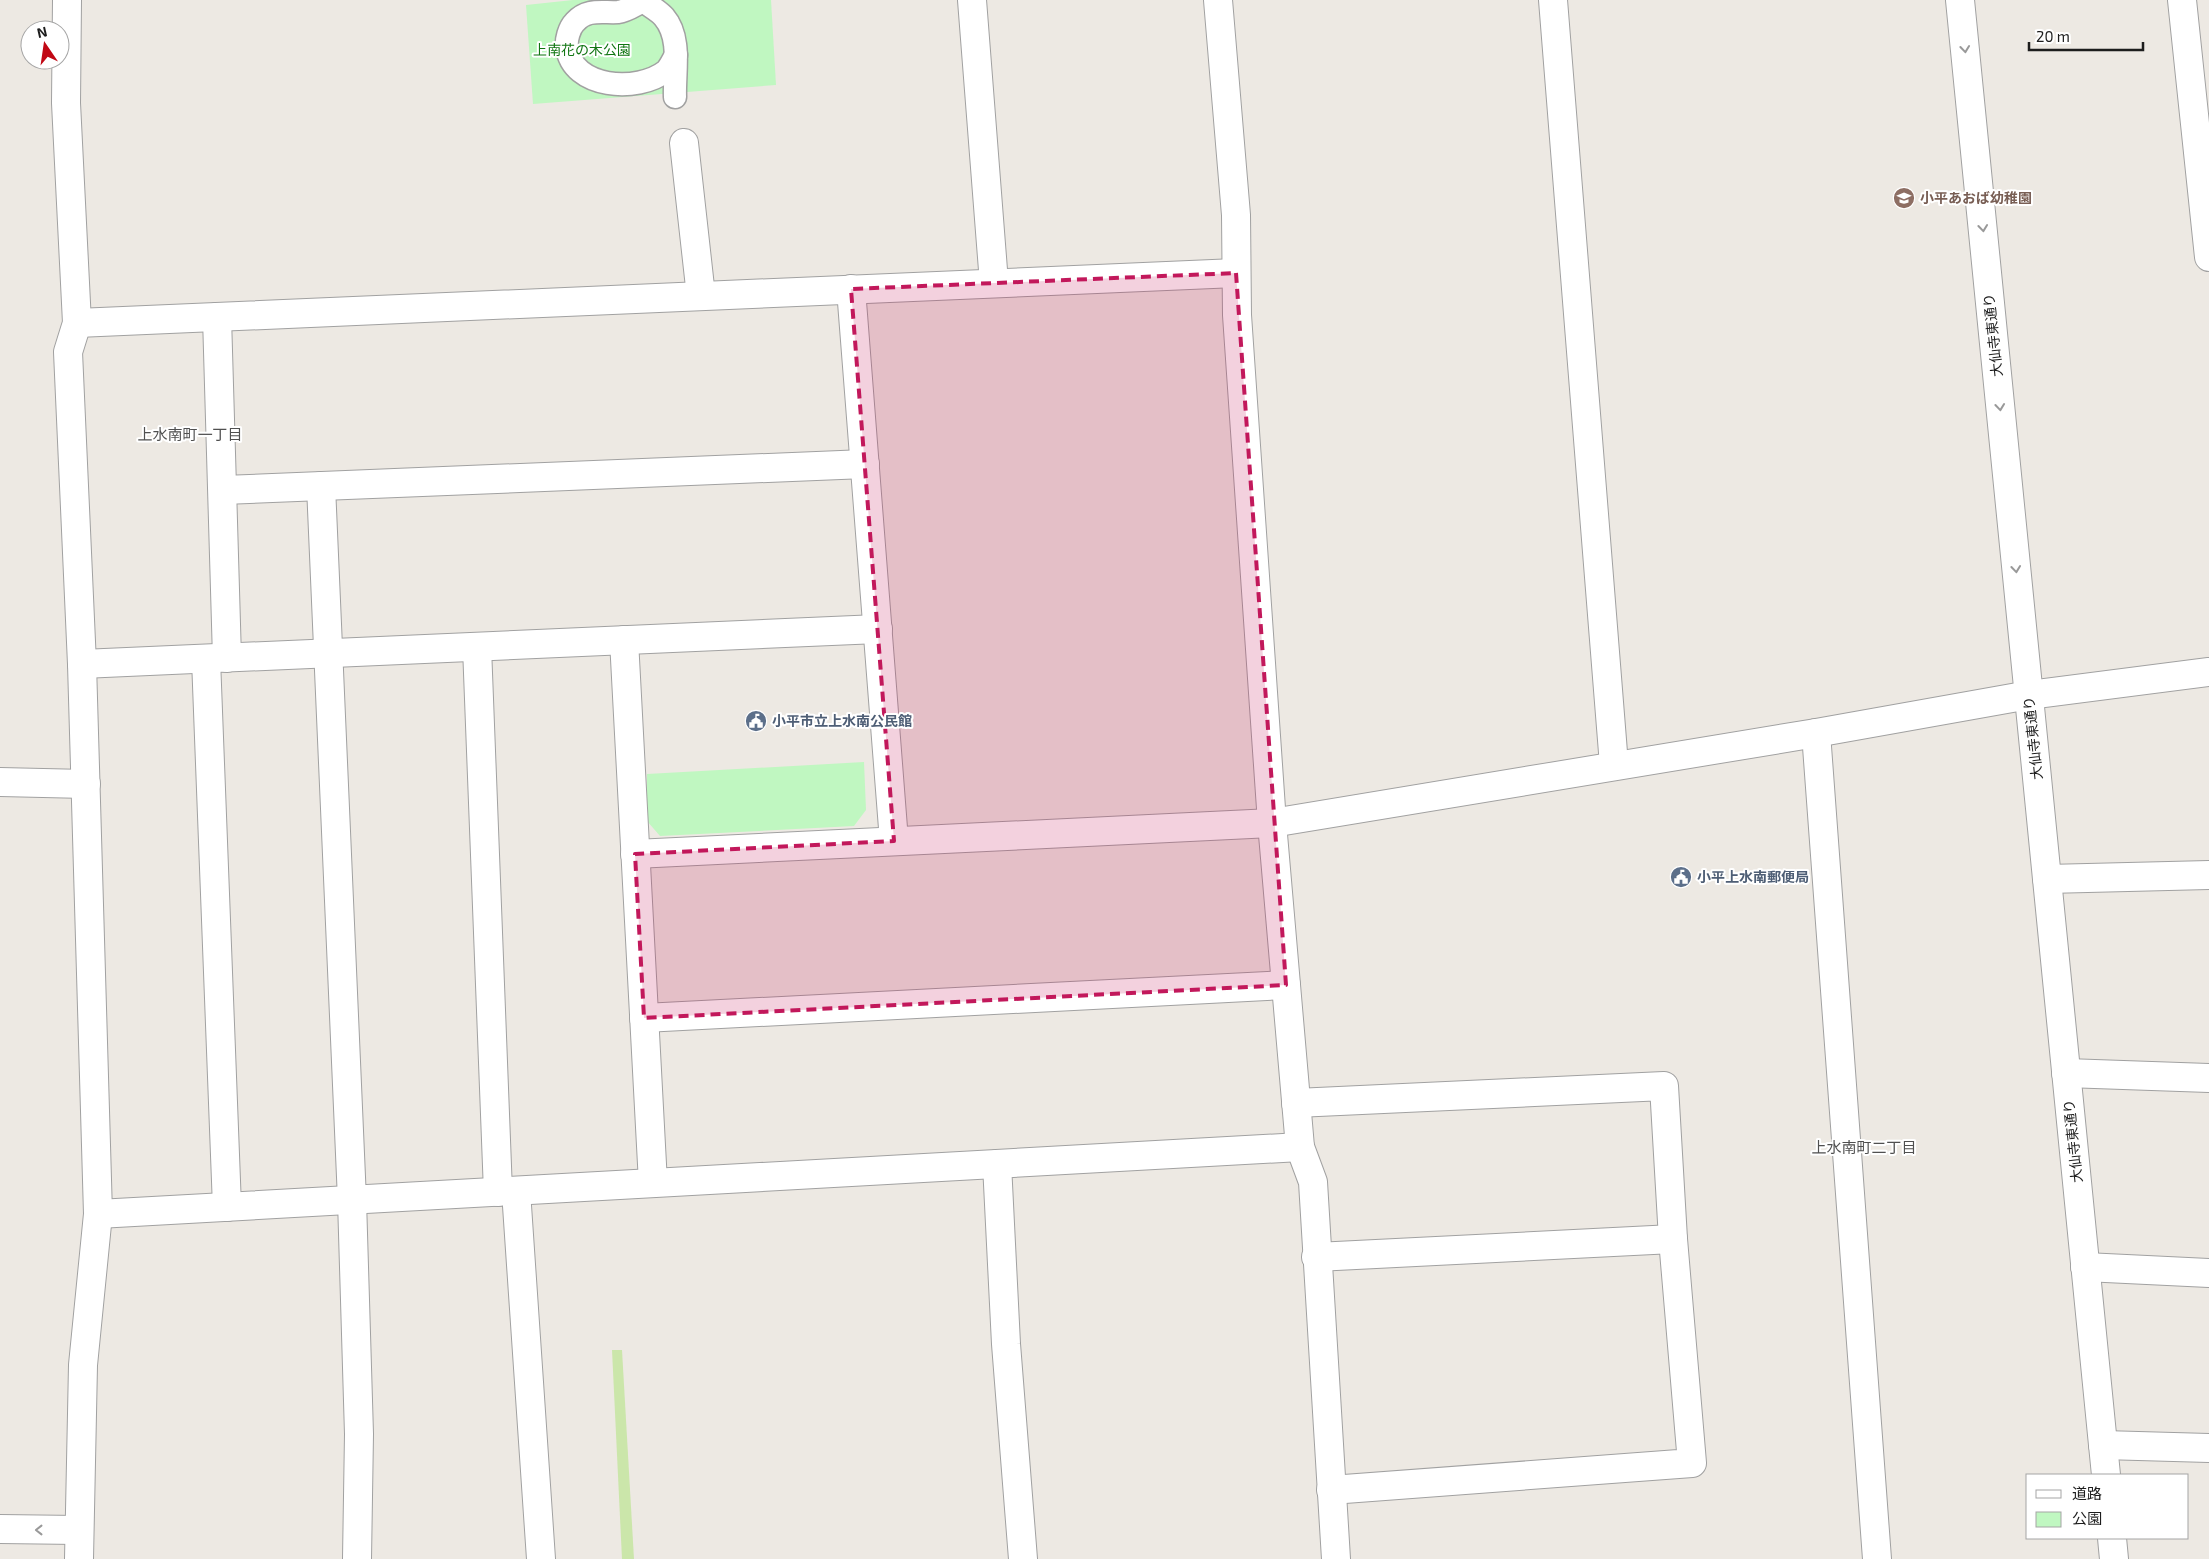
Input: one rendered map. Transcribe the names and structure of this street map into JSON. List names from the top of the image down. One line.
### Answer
{"streets":{"street":["大仙寺東通り"]},"districts":["上水南町一丁目","上水南町二丁目"],"parks":["上南花の木公園"],"places":{"school or university":["小平あおば幼稚園"],"public building":["小平市立上水南公民館","小平上水南郵便局"]},"legend":["道路","公園"],"scale_bar":"20 m","north":"top"}
